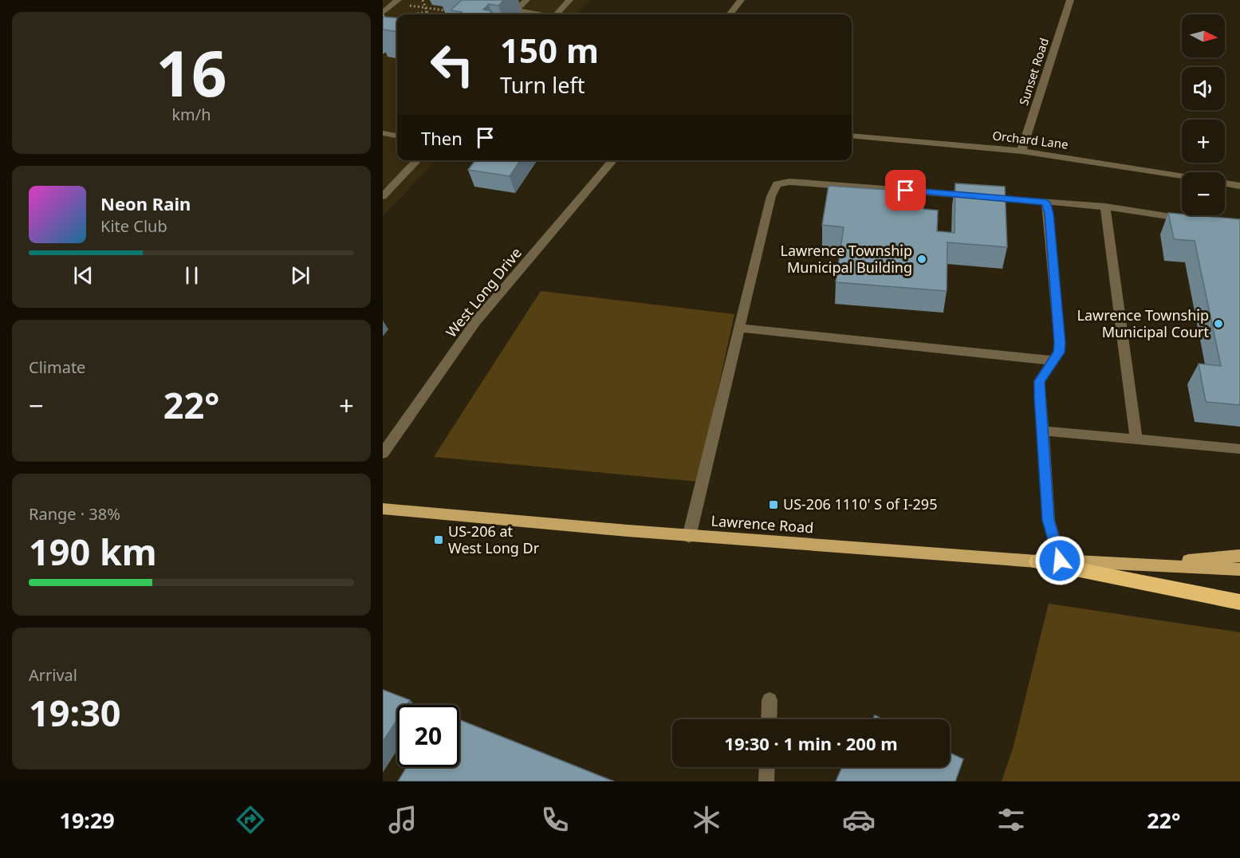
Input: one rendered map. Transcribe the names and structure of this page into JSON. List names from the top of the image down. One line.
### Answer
{"streets":{"main road":["Lawrence Road"],"street":["Sunset Road","Orchard Lane","West Long Drive"]},"crossings":[["Sunset Road","Orchard Lane"]],"places":{"other":["Lawrence Township Municipal Building","Lawrence Township Municipal Court"],"transit":["US-206 1110' S of I-295","US-206 at West Long Dr"]},"north":"right","page":{"tile":[["16","km/h"],"Climate",["Range · 38%","190 km"],["Arrival","19:30"]],"map_buttons":["+","−"],"turn":["150 m","Turn left"],"then":"Then","song":["Neon Rain","Kite Club"],"heat":["−","22°","+"],"limit":"20","trip":"19:30 · 1 min · 200 m","tabs":["19:29","22°"]}}
